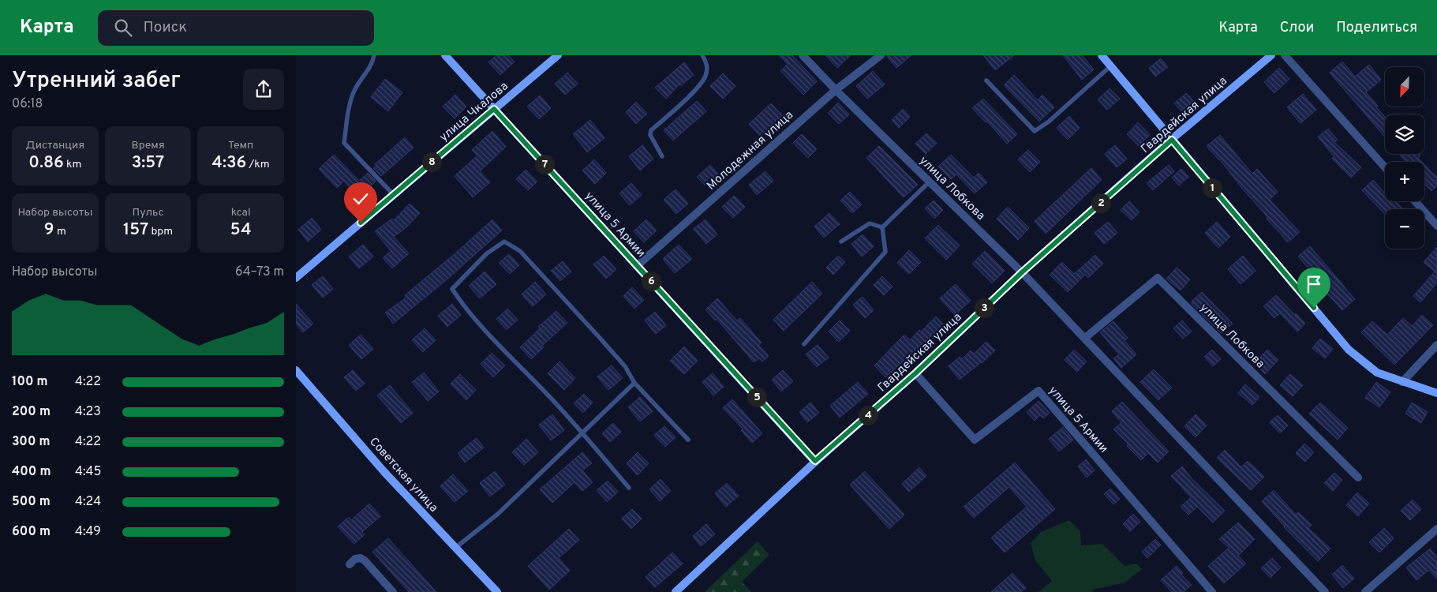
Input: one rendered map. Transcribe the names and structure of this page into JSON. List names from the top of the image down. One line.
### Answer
{"streets":{"main road":["улица Чкалова","Гвардейская улица","улица 5 Армии","Советская улица"],"street":["Молодежная улица","улица Лобкова"]},"crossings":[["улица Чкалова","улица 5 Армии"],["Гвардейская улица","улица Лобкова"],["Гвардейская улица","улица 5 Армии"],["Молодежная улица","улица Лобкова"],["Молодежная улица","улица 5 Армии"]],"north":"bottom left","page":{"header":"Карта","search":"Поиск","nav":["Карта","Слои","Поделиться"],"heading":["Утренний забег","06:18"],"map_buttons":["+","−"],"stats":[["Дистанция","0.86 km"],["Время","3:57"],["Темп","4:36 /km"],["Набор высоты","9 m"],["Пульс","157 bpm"],["kcal","54"]],"pins":["8","7","1","2","6","3","5","4"],"chart":["Набор высоты","64–73 m"],"list":[{"name":"100 m","note":"4:22"},{"name":"200 m","note":"4:23"},{"name":"300 m","note":"4:22"},{"name":"400 m","note":"4:45"},{"name":"500 m","note":"4:24"},{"name":"600 m","note":"4:49"}]}}
